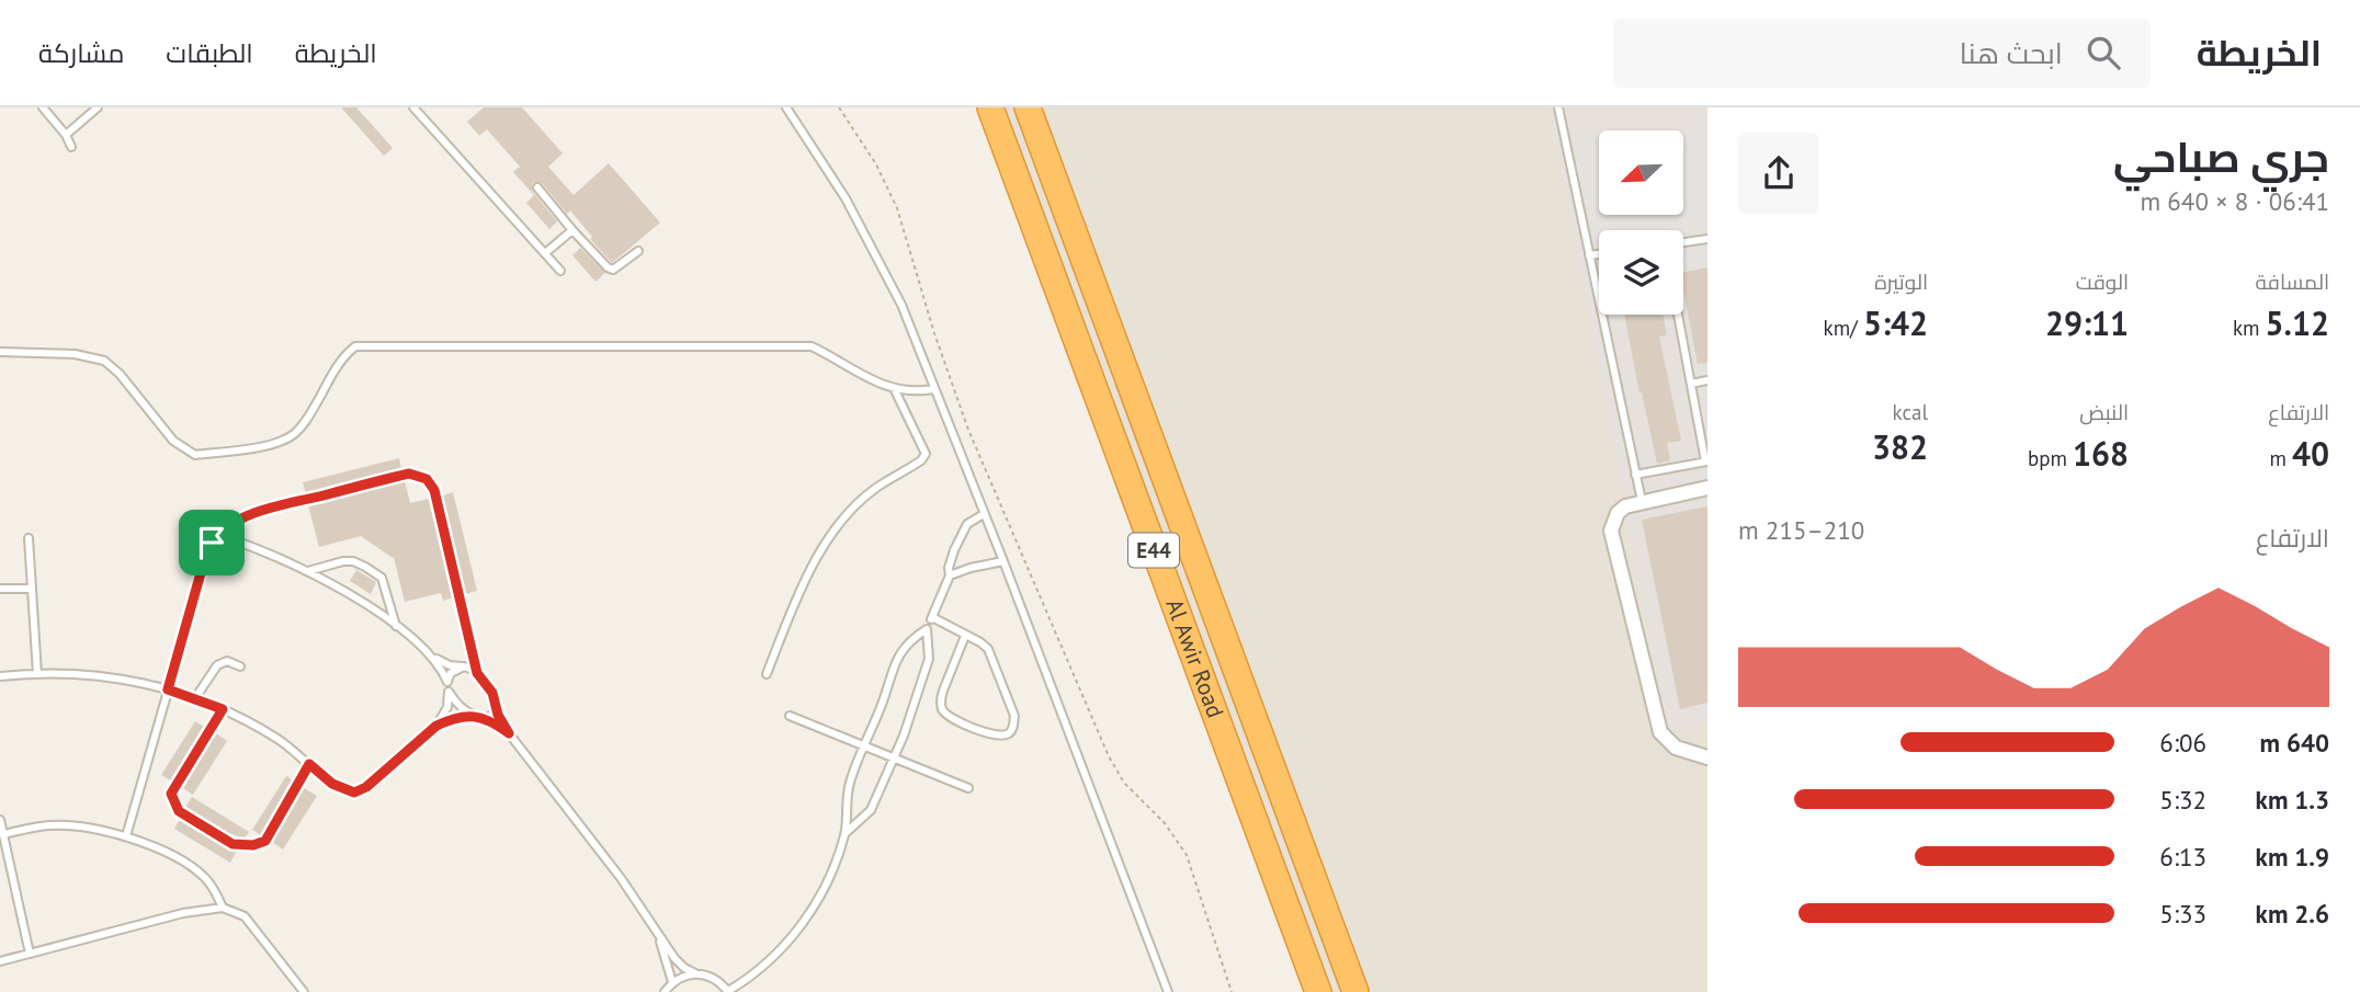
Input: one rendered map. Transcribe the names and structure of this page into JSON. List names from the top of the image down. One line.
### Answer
{"streets":{"highway":["E44","Al Awir Road"]},"north":"bottom left","page":{"header":"الخريطة","search":"ابحث هنا","nav":["الخريطة","الطبقات","مشاركة"],"heading":["جري صباحي","06:41 · 8 × 640 m"],"stats":[["المسافة","5.12 km"],["الوقت","29:11"],["الوتيرة","5:42 /km"],["الارتفاع","40 m"],["النبض","168 bpm"],["kcal","382"]],"chart":["الارتفاع","210–215 m"],"list":[{"name":"640 m","note":"6:06"},{"name":"1.3 km","note":"5:32"},{"name":"1.9 km","note":"6:13"},{"name":"2.6 km","note":"5:33"}]}}
